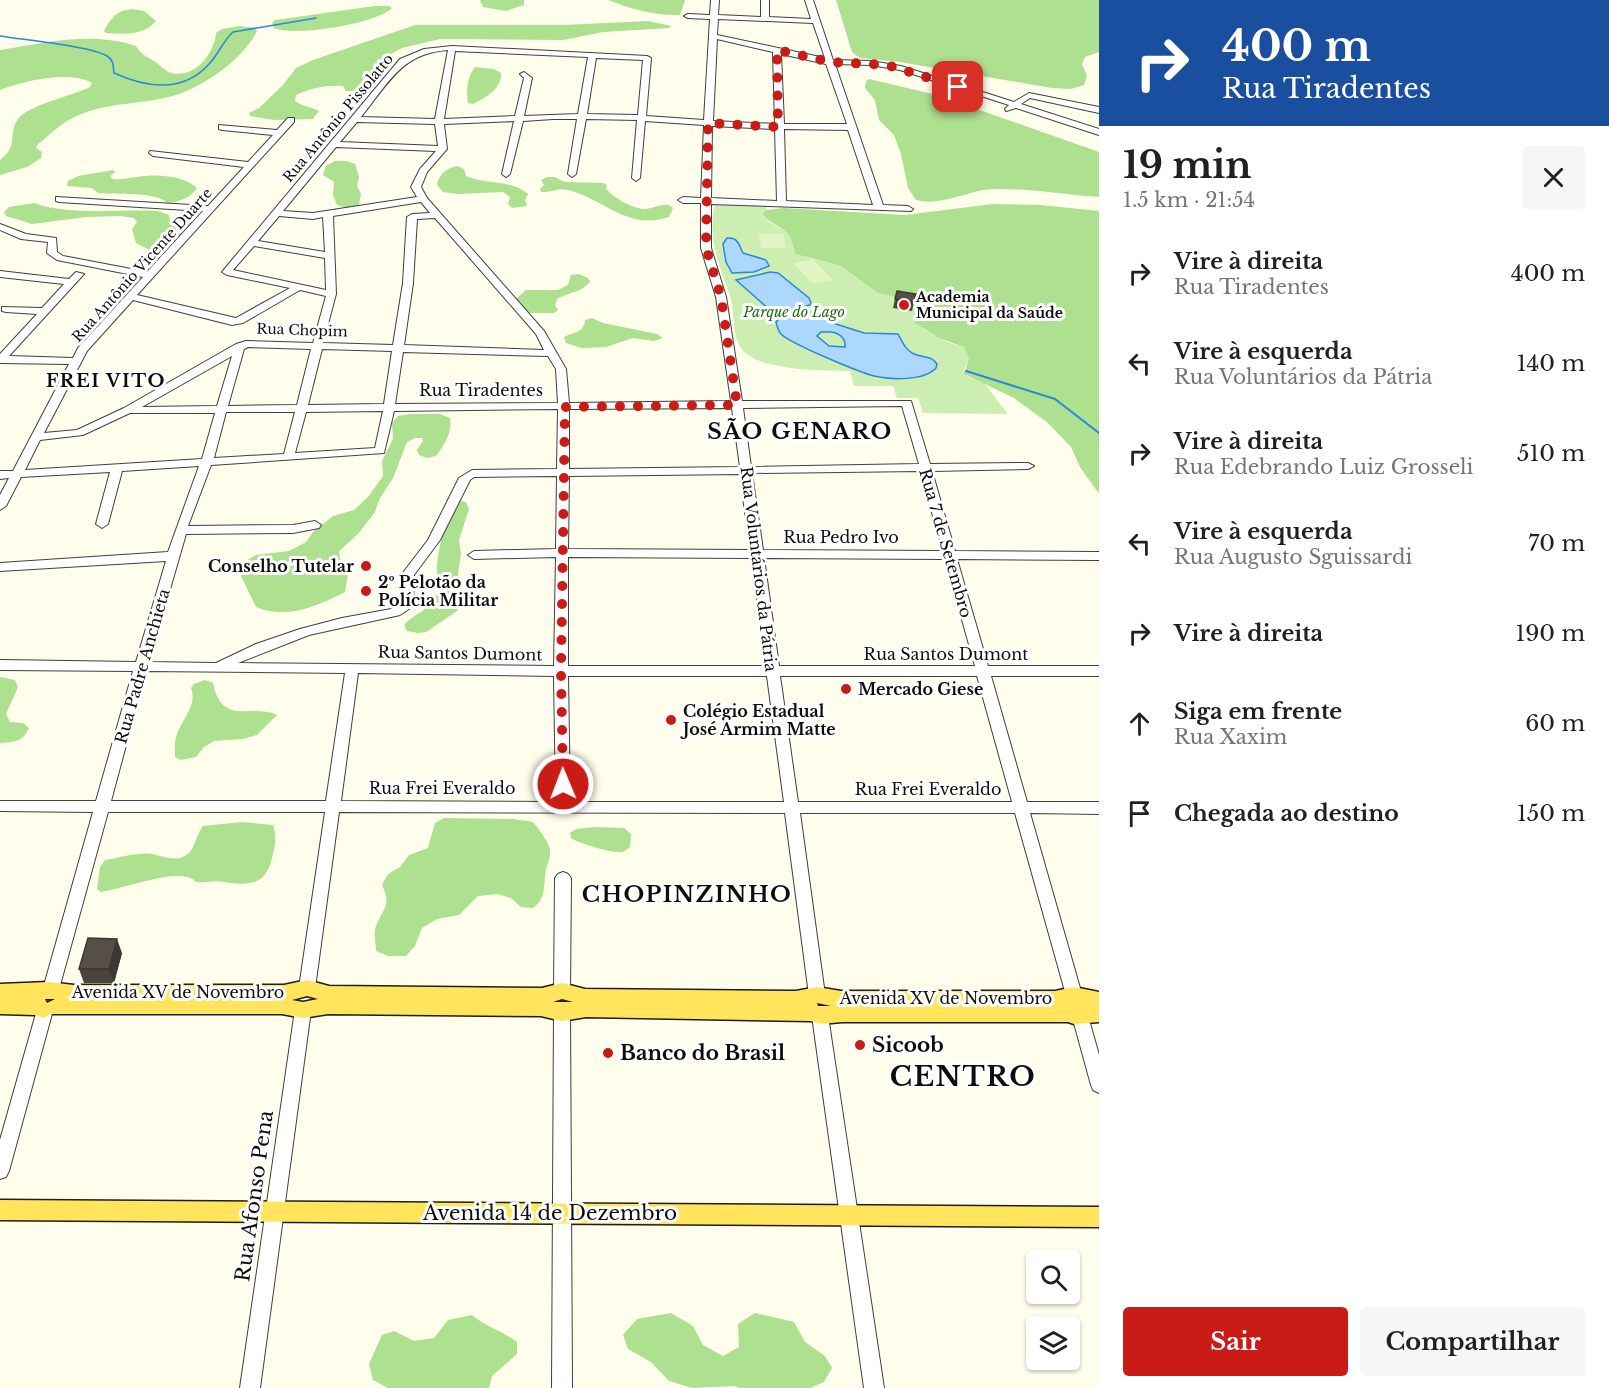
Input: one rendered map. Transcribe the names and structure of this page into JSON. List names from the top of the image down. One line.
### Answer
{"streets":{"main road":["Avenida XV de Novembro","Avenida 14 de Dezembro"],"street":["Rua Antônio Pissolatto","Rua Antônio Vicente Duarte","Rua Chopim","Rua Tiradentes","Rua Pedro Ivo","Rua 7 de Setembro","Rua Voluntários da Pátria","Rua Santos Dumont","Rua Padre Anchieta","Rua Frei Everaldo","Rua Afonso Pena"]},"crossings":[["Rua Antônio Vicente Duarte","Rua Chopim"],["Rua Chopim","Rua Tiradentes"],["Rua Chopim","Rua Padre Anchieta"],["Rua Tiradentes","Rua 7 de Setembro"],["Rua Tiradentes","Rua Voluntários da Pátria"],["Rua Tiradentes","Rua Padre Anchieta"],["Rua Pedro Ivo","Rua 7 de Setembro"],["Rua Pedro Ivo","Rua Voluntários da Pátria"],["Rua 7 de Setembro","Rua Santos Dumont"],["Rua 7 de Setembro","Rua Frei Everaldo"],["Rua 7 de Setembro","Avenida XV de Novembro"],["Rua Voluntários da Pátria","Rua Santos Dumont"],["Rua Voluntários da Pátria","Rua Frei Everaldo"],["Rua Voluntários da Pátria","Avenida XV de Novembro"],["Rua Voluntários da Pátria","Avenida 14 de Dezembro"],["Rua Santos Dumont","Rua Padre Anchieta"],["Rua Santos Dumont","Rua Afonso Pena"],["Rua Padre Anchieta","Rua Frei Everaldo"],["Rua Padre Anchieta","Avenida XV de Novembro"],["Rua Frei Everaldo","Rua Afonso Pena"],["Avenida XV de Novembro","Rua Afonso Pena"],["Rua Afonso Pena","Avenida 14 de Dezembro"]],"districts":["FREI VITO","SÃO GENARO","CHOPINZINHO","CENTRO"],"parks":["Parque do Lago"],"places":["Academia Municipal da Saúde","Conselho Tutelar","2º Pelotão da Polícia Militar","Mercado Giese","Colégio Estadual José Armim Matte","Sicoob","Banco do Brasil"],"page":{"turn":["400 m","Rua Tiradentes"],"heading":["19 min","1.5 km · 21:54"],"list":[{"name":"Vire à direita","note":"Rua Tiradentes","value":"400 m"},{"name":"Vire à esquerda","note":"Rua Voluntários da Pátria","value":"140 m"},{"name":"Vire à direita","note":"Rua Edebrando Luiz Grosseli","value":"510 m"},{"name":"Vire à esquerda","note":"Rua Augusto Sguissardi","value":"70 m"},{"name":"Vire à direita","value":"190 m"},{"name":"Siga em frente","note":"Rua Xaxim","value":"60 m"},{"name":"Chegada ao destino","value":"150 m"}],"buttons":["Sair","Compartilhar"]}}
